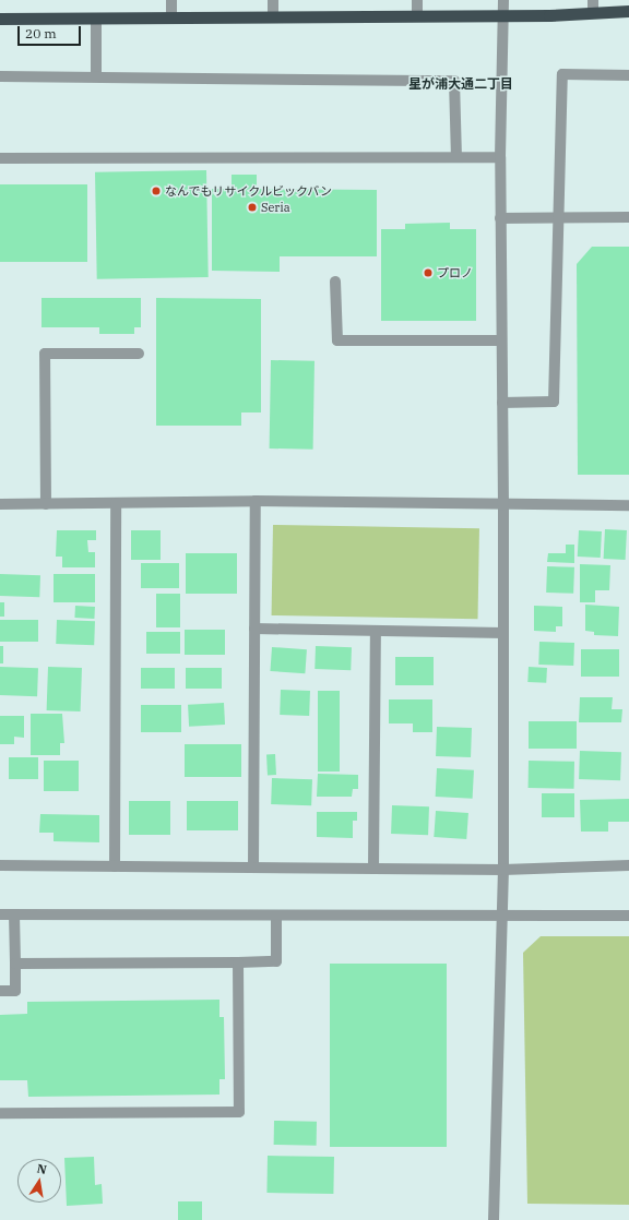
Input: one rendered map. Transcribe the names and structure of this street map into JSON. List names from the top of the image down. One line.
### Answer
{"districts":["星が浦大通二丁目"],"places":["なんでもリサイクルビックバン","Seria","プロノ"],"scale_bar":"20 m","north":"top"}
